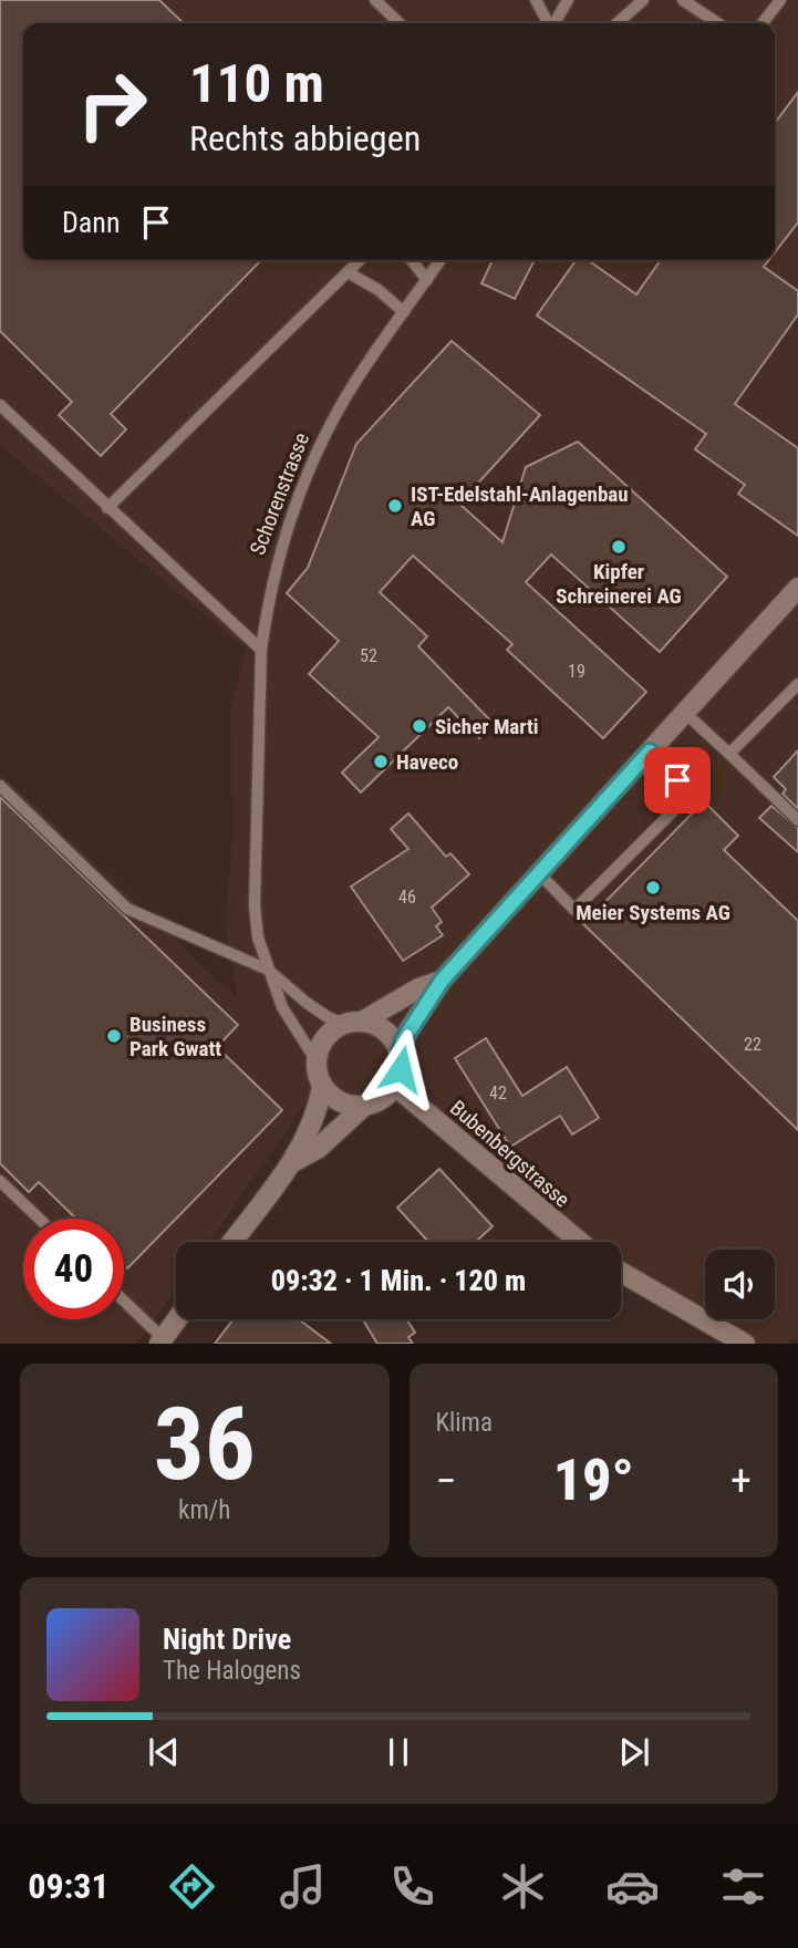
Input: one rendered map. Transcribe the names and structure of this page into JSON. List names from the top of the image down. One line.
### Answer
{"streets":{"street":["Bubenbergstrasse"],"lane":["Schorenstrasse"]},"crossings":[["Schorenstrasse","Bubenbergstrasse"]],"places":["IST-Edelstahl-Anlagenbau AG","Kipfer Schreinerei AG","Sicher Marti","Haveco","Meier Systems AG","Business Park Gwatt"],"house_numbers":["52","19","46","22","42"],"page":{"turn":["110 m","Rechts abbiegen"],"then":"Dann","limit":"40","trip":"09:32 · 1 Min. · 120 m","tile":[["36","km/h"],"Klima"],"heat":["−","19°","+"],"song":["Night Drive","The Halogens"],"tabs":"09:31"}}
